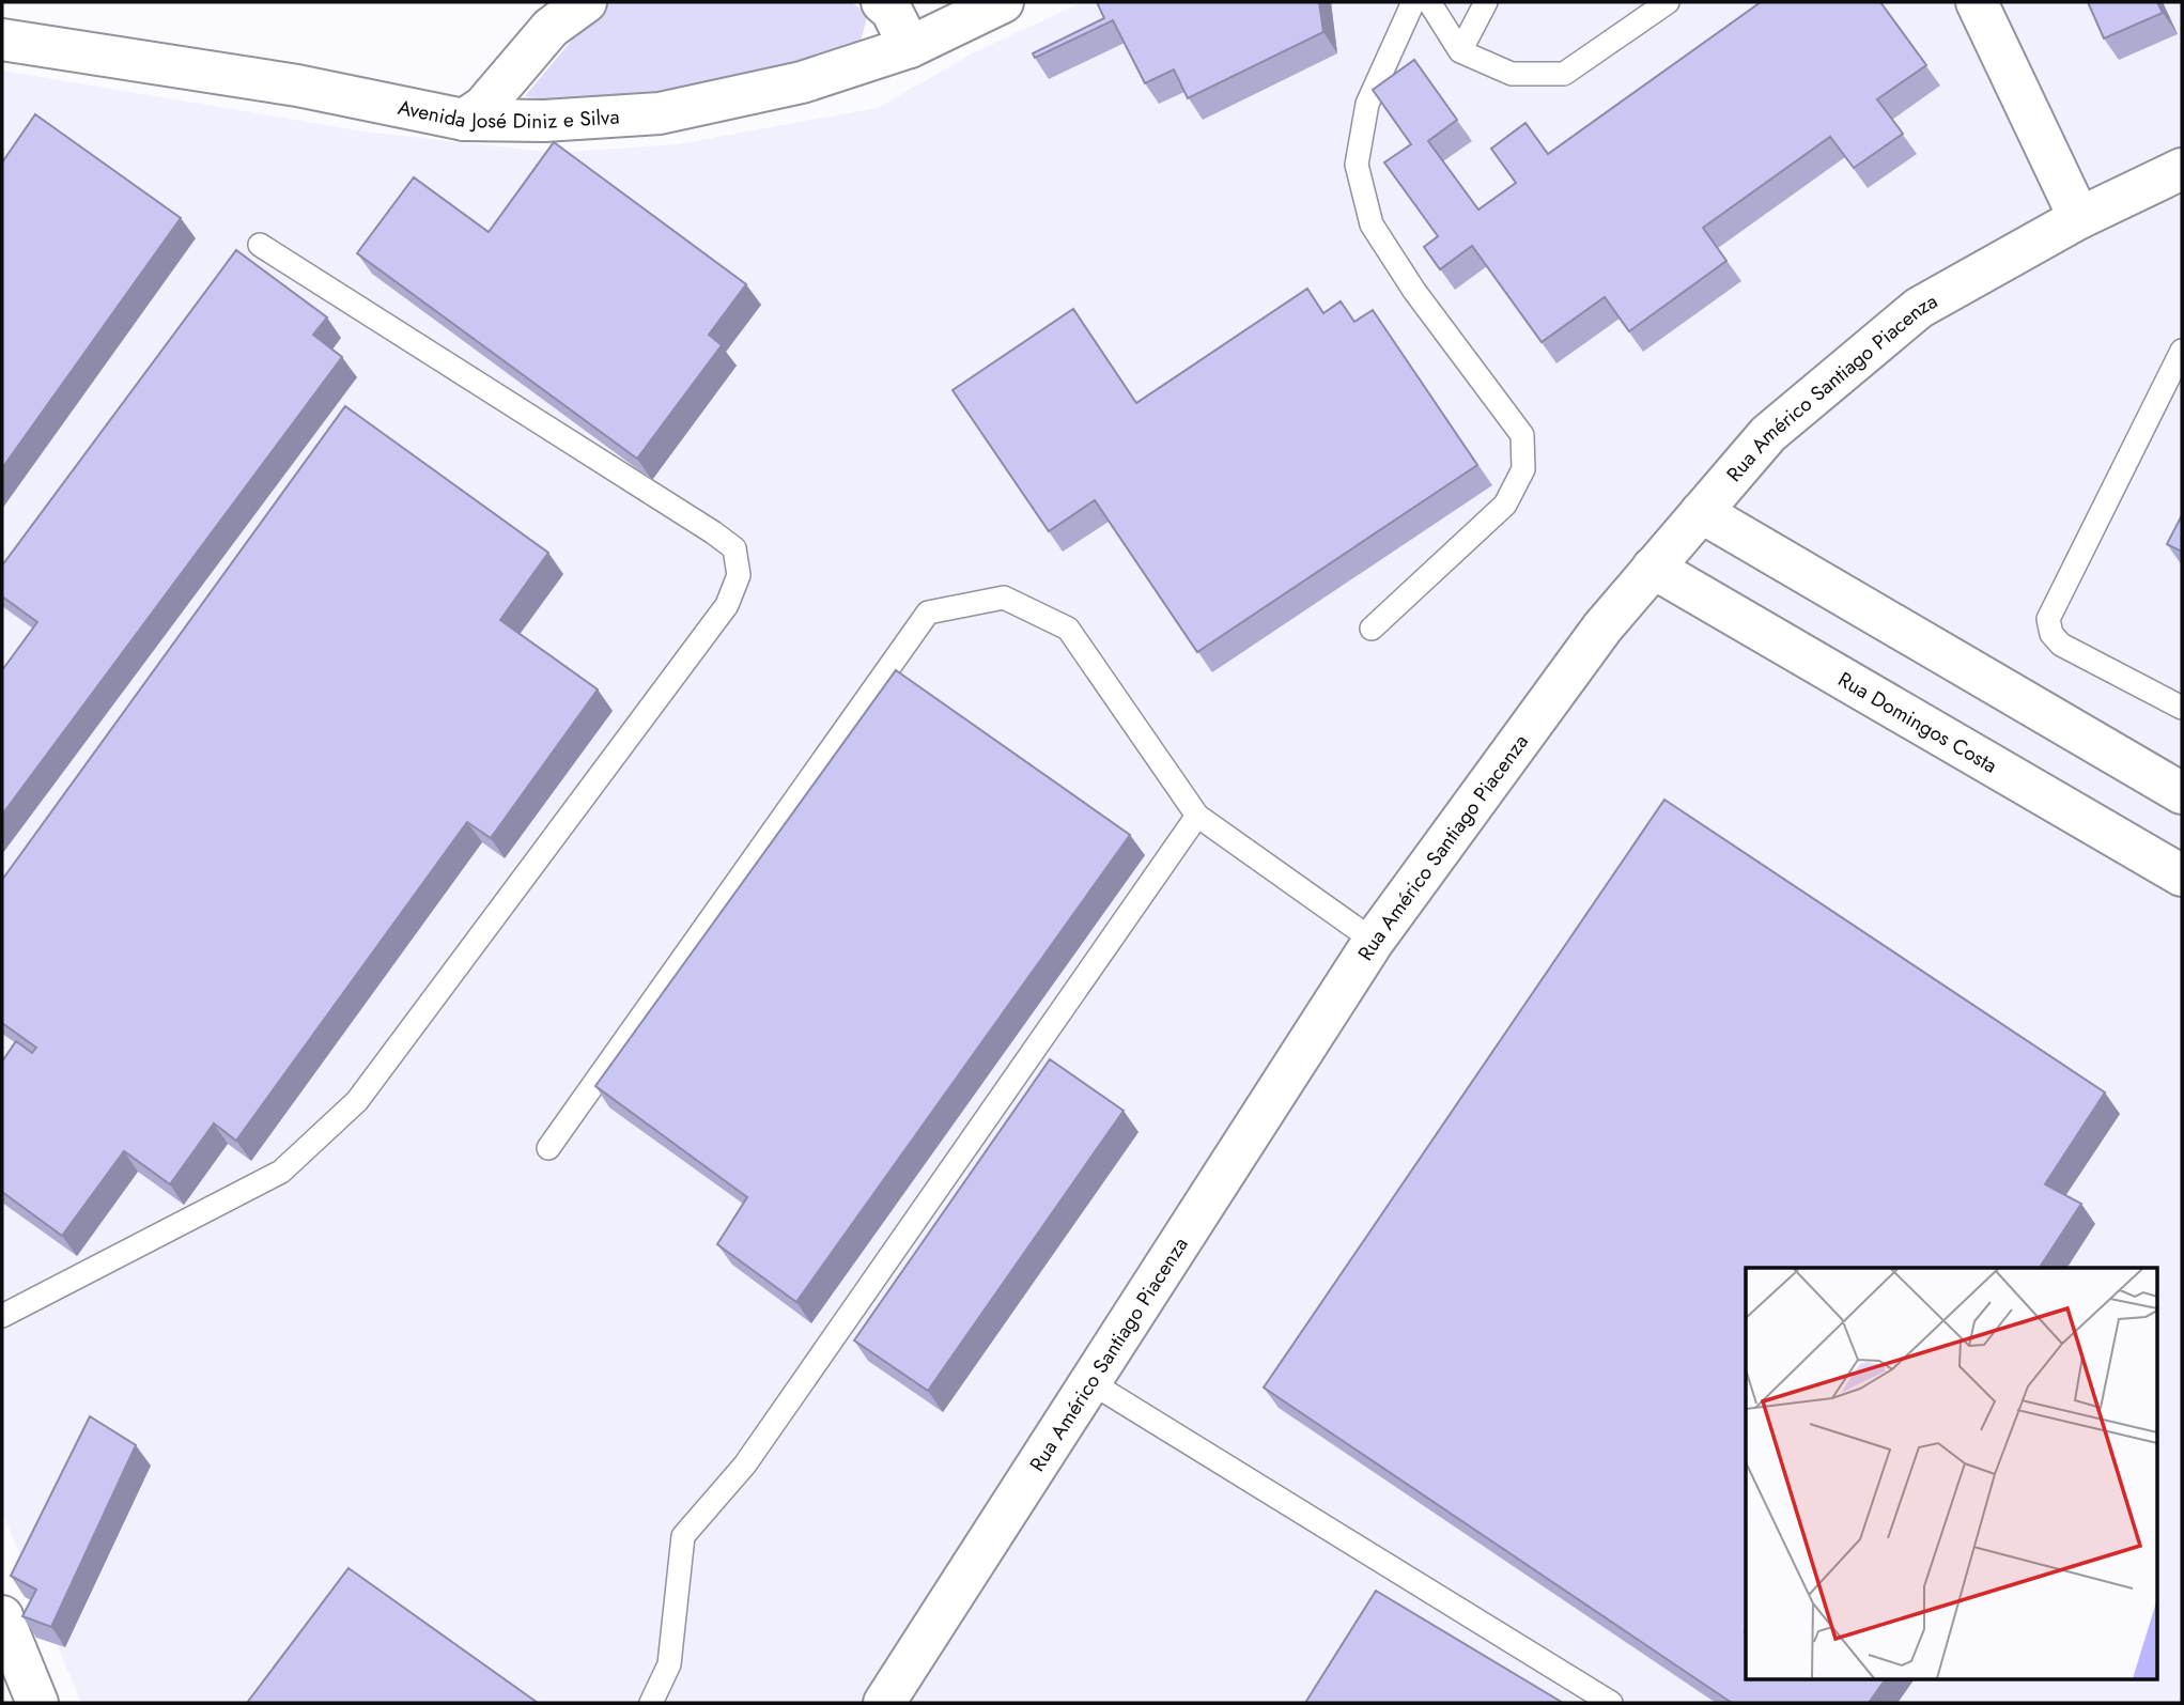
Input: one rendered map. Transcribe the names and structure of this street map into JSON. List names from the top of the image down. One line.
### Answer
{"streets":{"street":["Avenida José Diniz e Silva","Rua Américo Santiago Piacenza","Rua Domingos Costa"]},"crossings":[["Rua Américo Santiago Piacenza","Rua Domingos Costa"]]}
